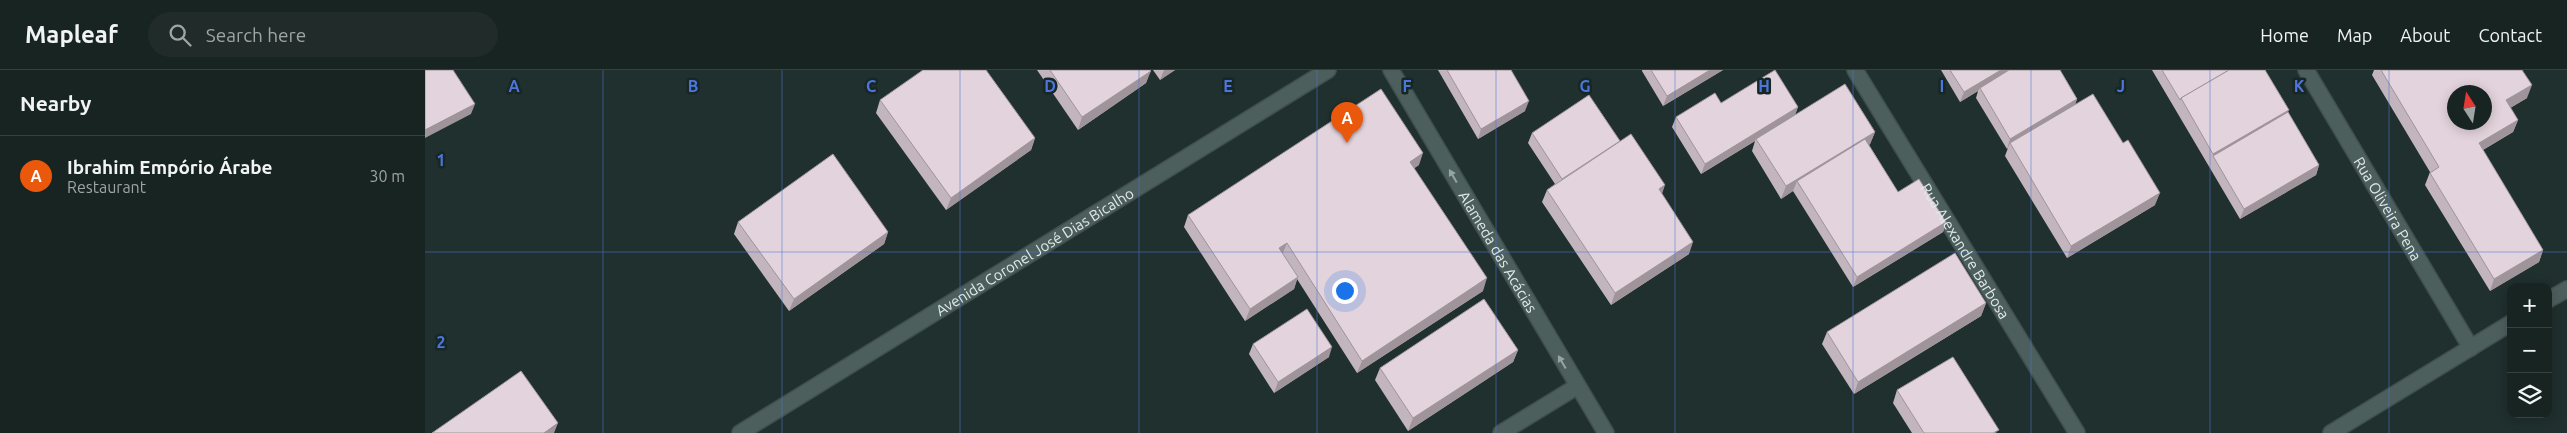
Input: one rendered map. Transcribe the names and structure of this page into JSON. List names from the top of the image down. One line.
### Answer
{"streets":{"street":["Rua Oliveira Pena","Avenida Coronel José Dias Bicalho","Alameda das Acácias","Rua Alexandre Barbosa"]},"one_way":["Alameda das Acácias"],"north":"top","page":{"header":"Mapleaf","search":"Search here","nav":["Home","Map","About","Contact"],"heading":"Nearby","pins":"A","list":[{"mark":"A","name":"Ibrahim Empório Árabe","note":"Restaurant","value":"30 m"}],"map_buttons":["+","−"]},"grid":{"columns":["A","B","C","D","E","F","G","H","I","J","K"],"rows":["1","2"]}}
